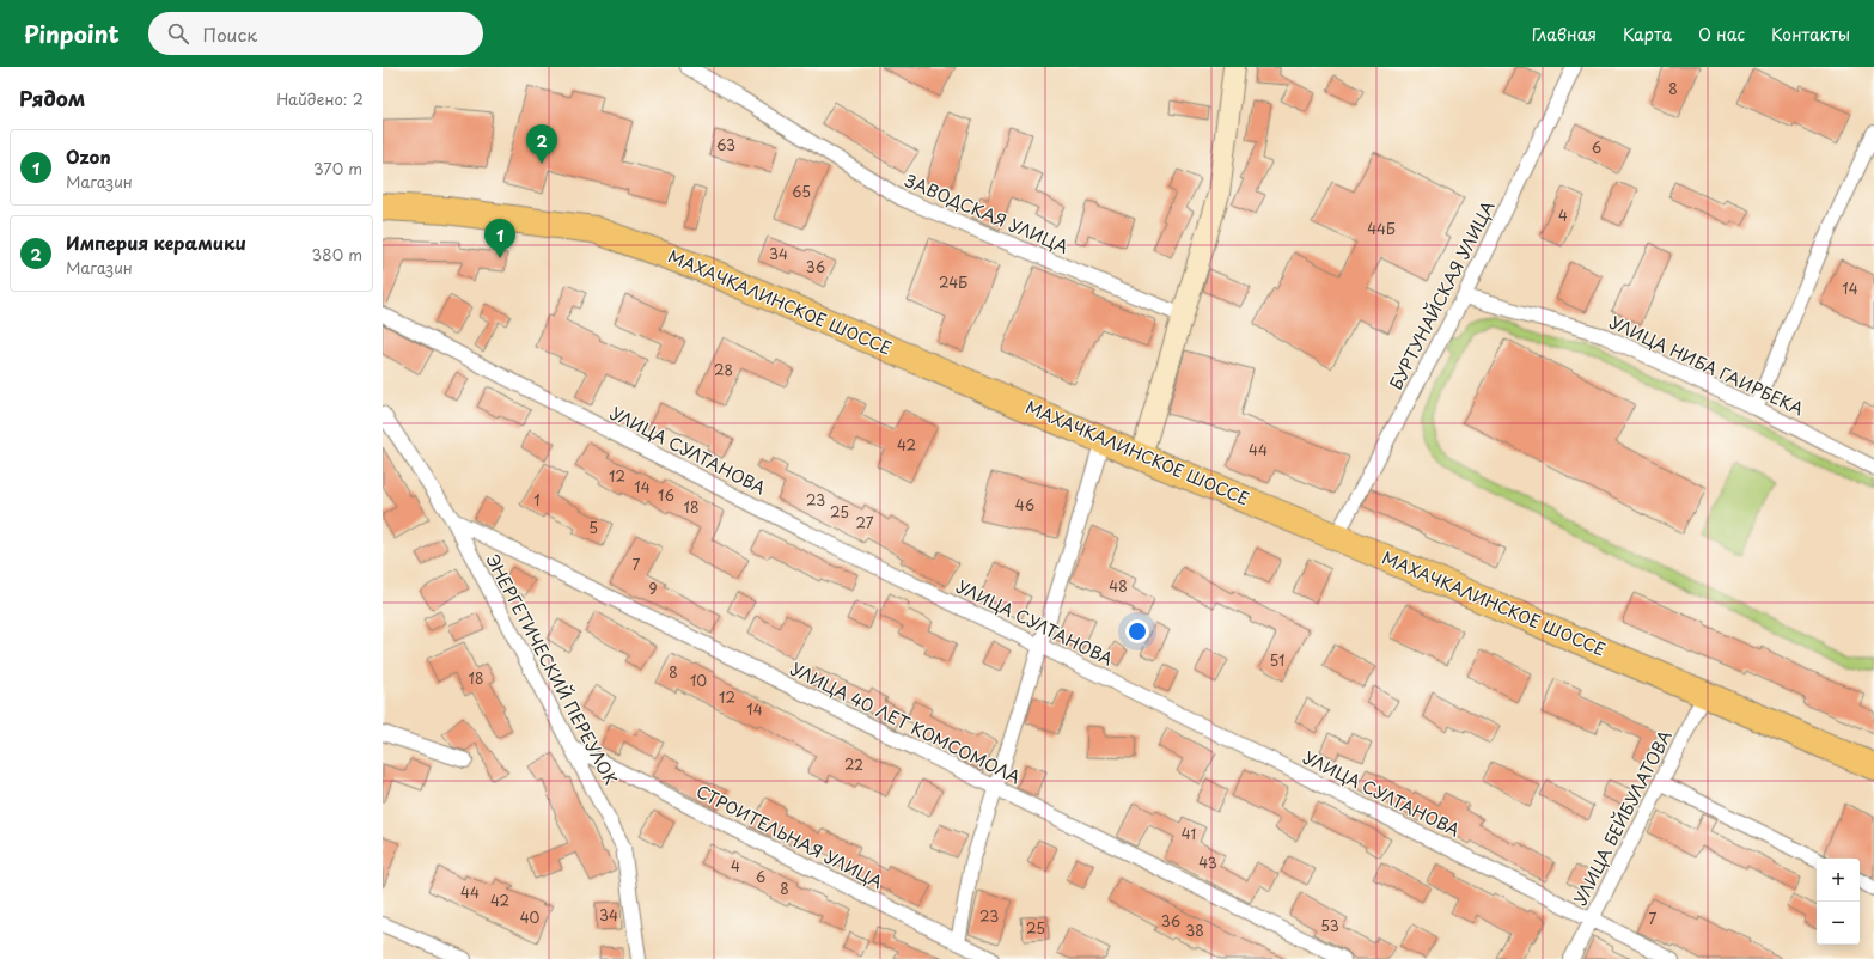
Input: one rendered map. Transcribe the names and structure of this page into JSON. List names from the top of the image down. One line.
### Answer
{"streets":{"highway":["МАХАЧКАЛИНСКОЕ ШОССЕ"],"street":["ЗАВОДСКАЯ УЛИЦА","БУРТУНАЙСКАЯ УЛИЦА","УЛИЦА НИБА ГАИРБЕКА","УЛИЦА СУЛТАНОВА","ЭНЕРГЕТИЧЕСКИЙ ПЕРЕУЛОК","УЛИЦА 40 ЛЕТ КОМСОМОЛА","УЛИЦА БЕЙБУЛАТОВА","СТРОИТЕЛЬНАЯ УЛИЦА"]},"crossings":[["БУРТУНАЙСКАЯ УЛИЦА","МАХАЧКАЛИНСКОЕ ШОССЕ"],["БУРТУНАЙСКАЯ УЛИЦА","УЛИЦА НИБА ГАИРБЕКА"],["МАХАЧКАЛИНСКОЕ ШОССЕ","УЛИЦА БЕЙБУЛАТОВА"],["УЛИЦА СУЛТАНОВА","УЛИЦА БЕЙБУЛАТОВА"],["ЭНЕРГЕТИЧЕСКИЙ ПЕРЕУЛОК","УЛИЦА 40 ЛЕТ КОМСОМОЛА"],["ЭНЕРГЕТИЧЕСКИЙ ПЕРЕУЛОК","СТРОИТЕЛЬНАЯ УЛИЦА"]],"house_numbers":["8","63","6","65","4","44Б","34","36","24Б","14","28","42","44","12","14","16","1","23","46","18","25","27","5","7","48","9","51","8","18","10","12","14","22","41","43","4","6","8","44","42","34","23","40","7","36","53","25","38"],"page":{"header":"Pinpoint","search":"Поиск","nav":["Главная","Карта","О нас","Контакты"],"heading":["Рядом","Найдено: 2"],"pins":["2","1"],"list":[{"mark":"1","name":"Ozon","note":"Магазин","value":"370 m"},{"mark":"2","name":"Империя керамики","note":"Магазин","value":"380 m"}],"map_buttons":["+","−"]}}
